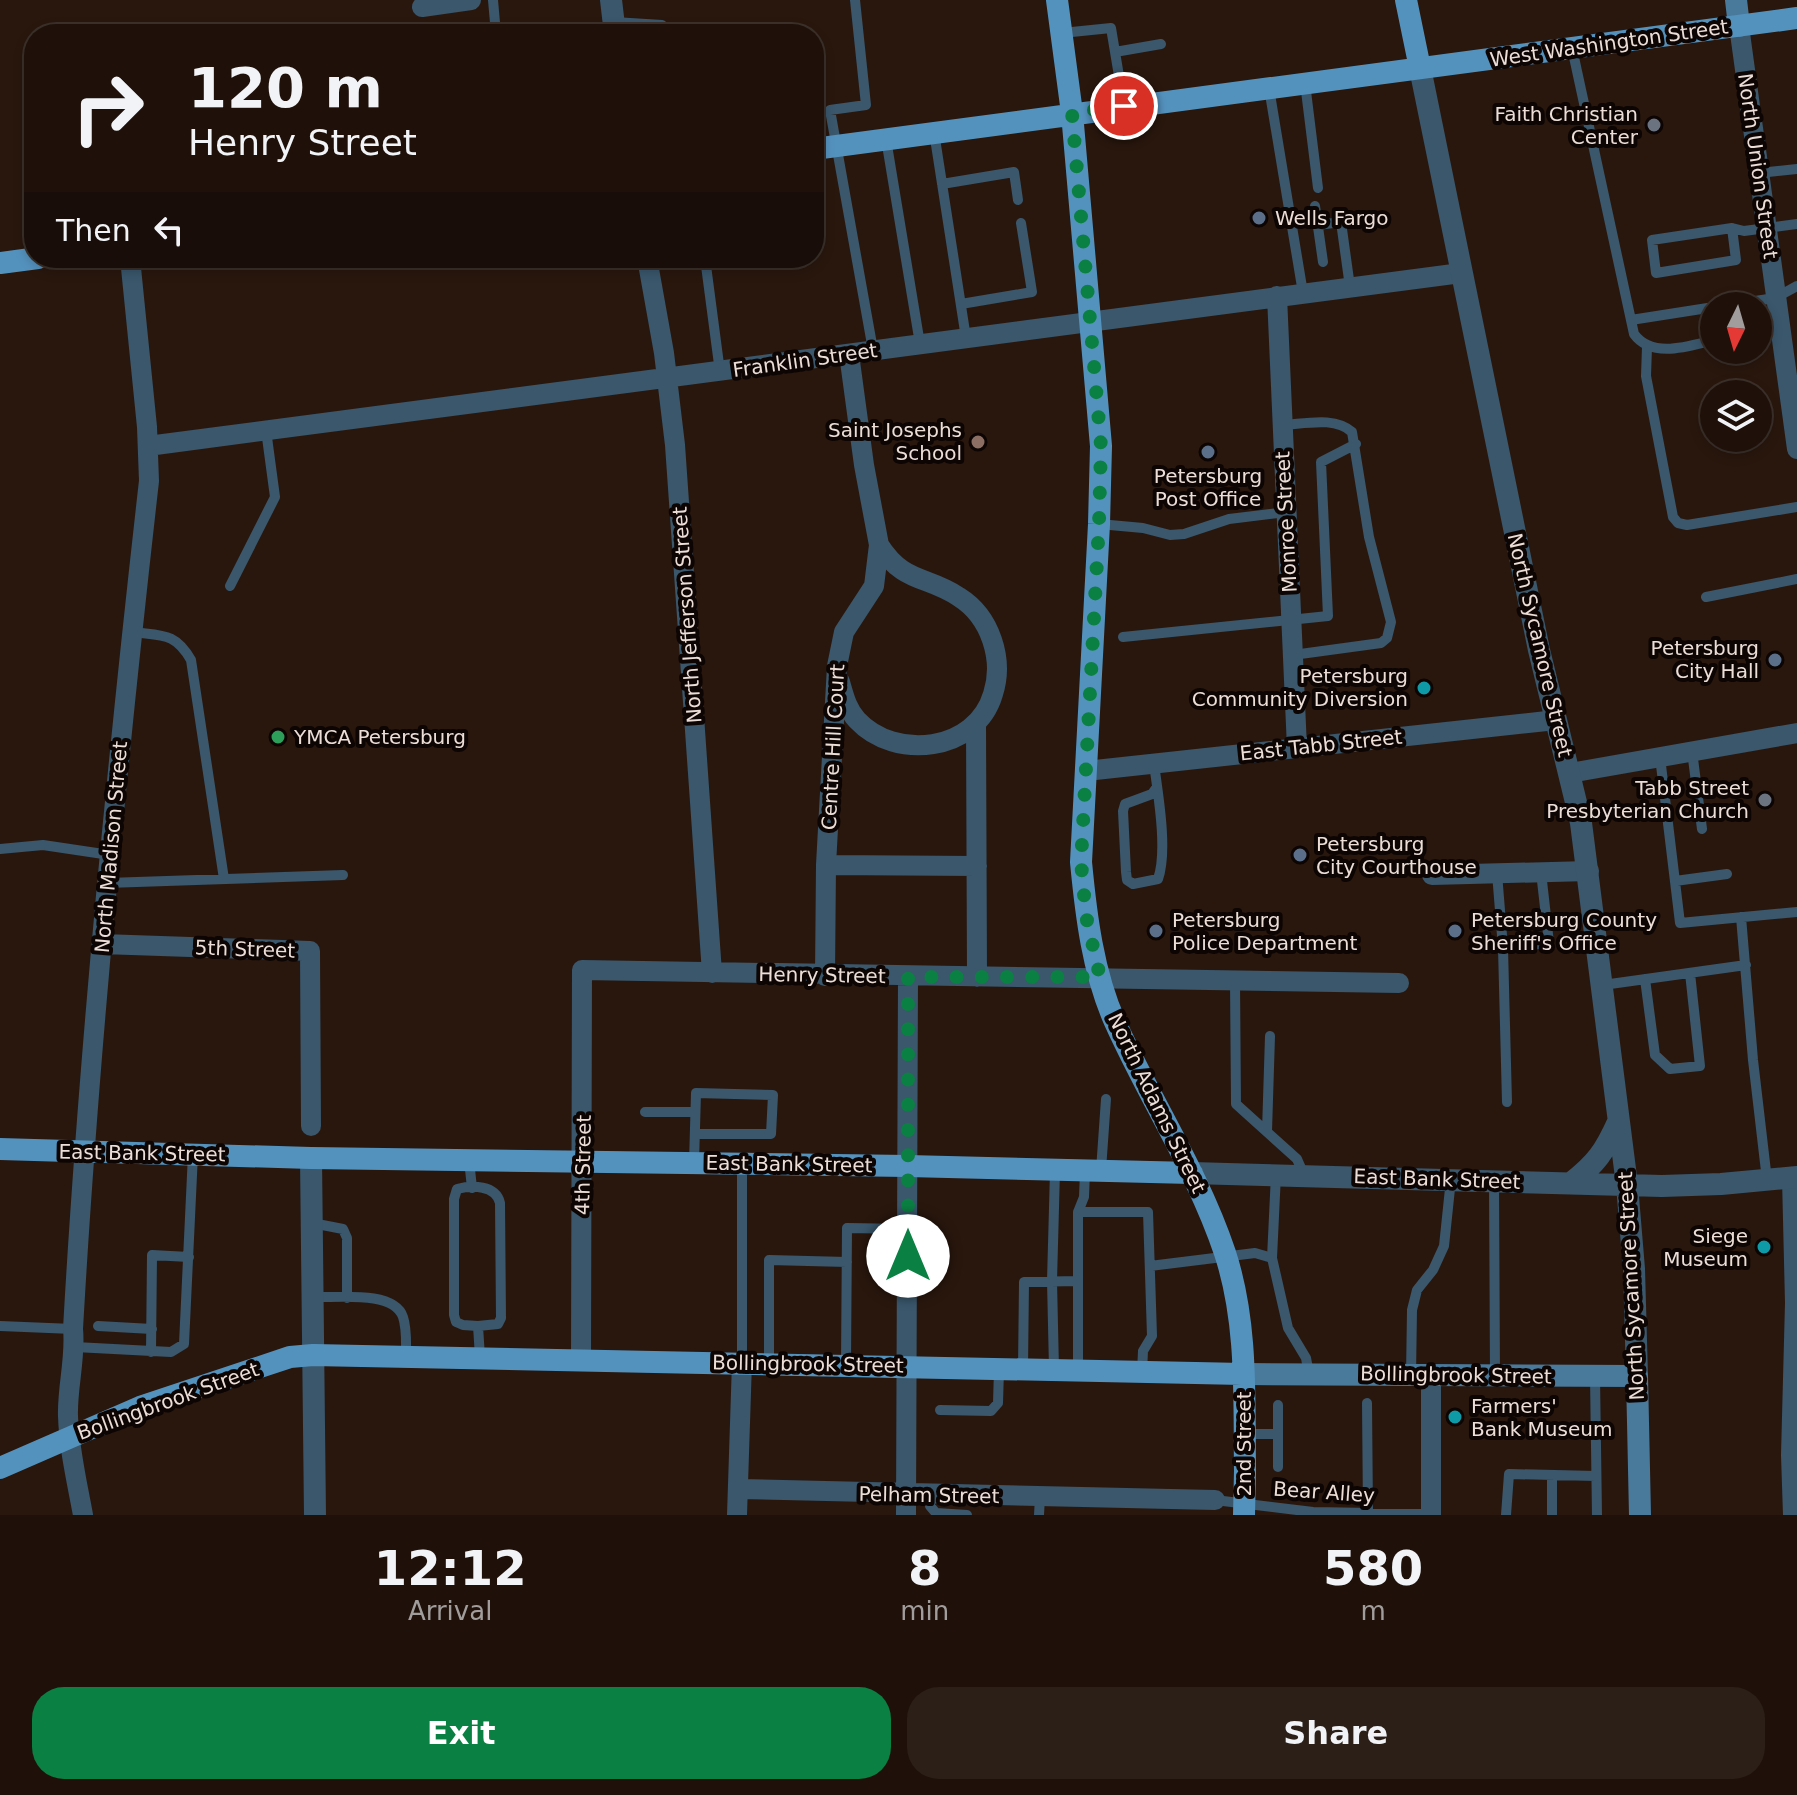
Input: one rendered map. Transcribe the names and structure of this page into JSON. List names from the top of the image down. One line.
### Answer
{"streets":{"main road":["West Washington Street","North Sycamore Street","North Adams Street","East Bank Street","Bollingbrook Street","2nd Street"],"street":["North Union Street","Franklin Street","Monroe Street","North Jefferson Street","East Tabb Street","Centre Hill Court","North Madison Street","5th Street","Henry Street","4th Street","Pelham Street"],"lane":["Bear Alley"]},"crossings":[["West Washington Street","North Union Street"],["West Washington Street","North Sycamore Street"],["West Washington Street","North Adams Street"],["Franklin Street","Monroe Street"],["Franklin Street","North Jefferson Street"],["Franklin Street","North Sycamore Street"],["Franklin Street","North Madison Street"],["Franklin Street","North Adams Street"],["Monroe Street","East Tabb Street"],["North Jefferson Street","Henry Street"],["North Sycamore Street","East Tabb Street"],["North Sycamore Street","East Bank Street"],["North Sycamore Street","Bollingbrook Street"],["East Tabb Street","North Adams Street"],["Centre Hill Court","Henry Street"],["North Madison Street","5th Street"],["North Madison Street","East Bank Street"],["North Madison Street","Bollingbrook Street"],["Henry Street","North Adams Street"],["Henry Street","4th Street"],["North Adams Street","East Bank Street"],["North Adams Street","Bollingbrook Street"],["North Adams Street","2nd Street"],["East Bank Street","4th Street"],["4th Street","Bollingbrook Street"],["Bollingbrook Street","2nd Street"],["Bear Alley","Pelham Street"]],"places":["Faith Christian Center","Wells Fargo","Saint Josephs School","Petersburg Post Office","Petersburg City Hall","Petersburg Community Diversion","YMCA Petersburg","Tabb Street Presbyterian Church","Petersburg City Courthouse","Petersburg Police Department","Petersburg County Sheriff's Office","Siege Museum","Farmers' Bank Museum"],"north":"bottom","page":{"turn":["120 m","Henry Street"],"then":"Then","eta":["12:12","Arrival","8","min","580","m"],"buttons":["Exit","Share"]}}
